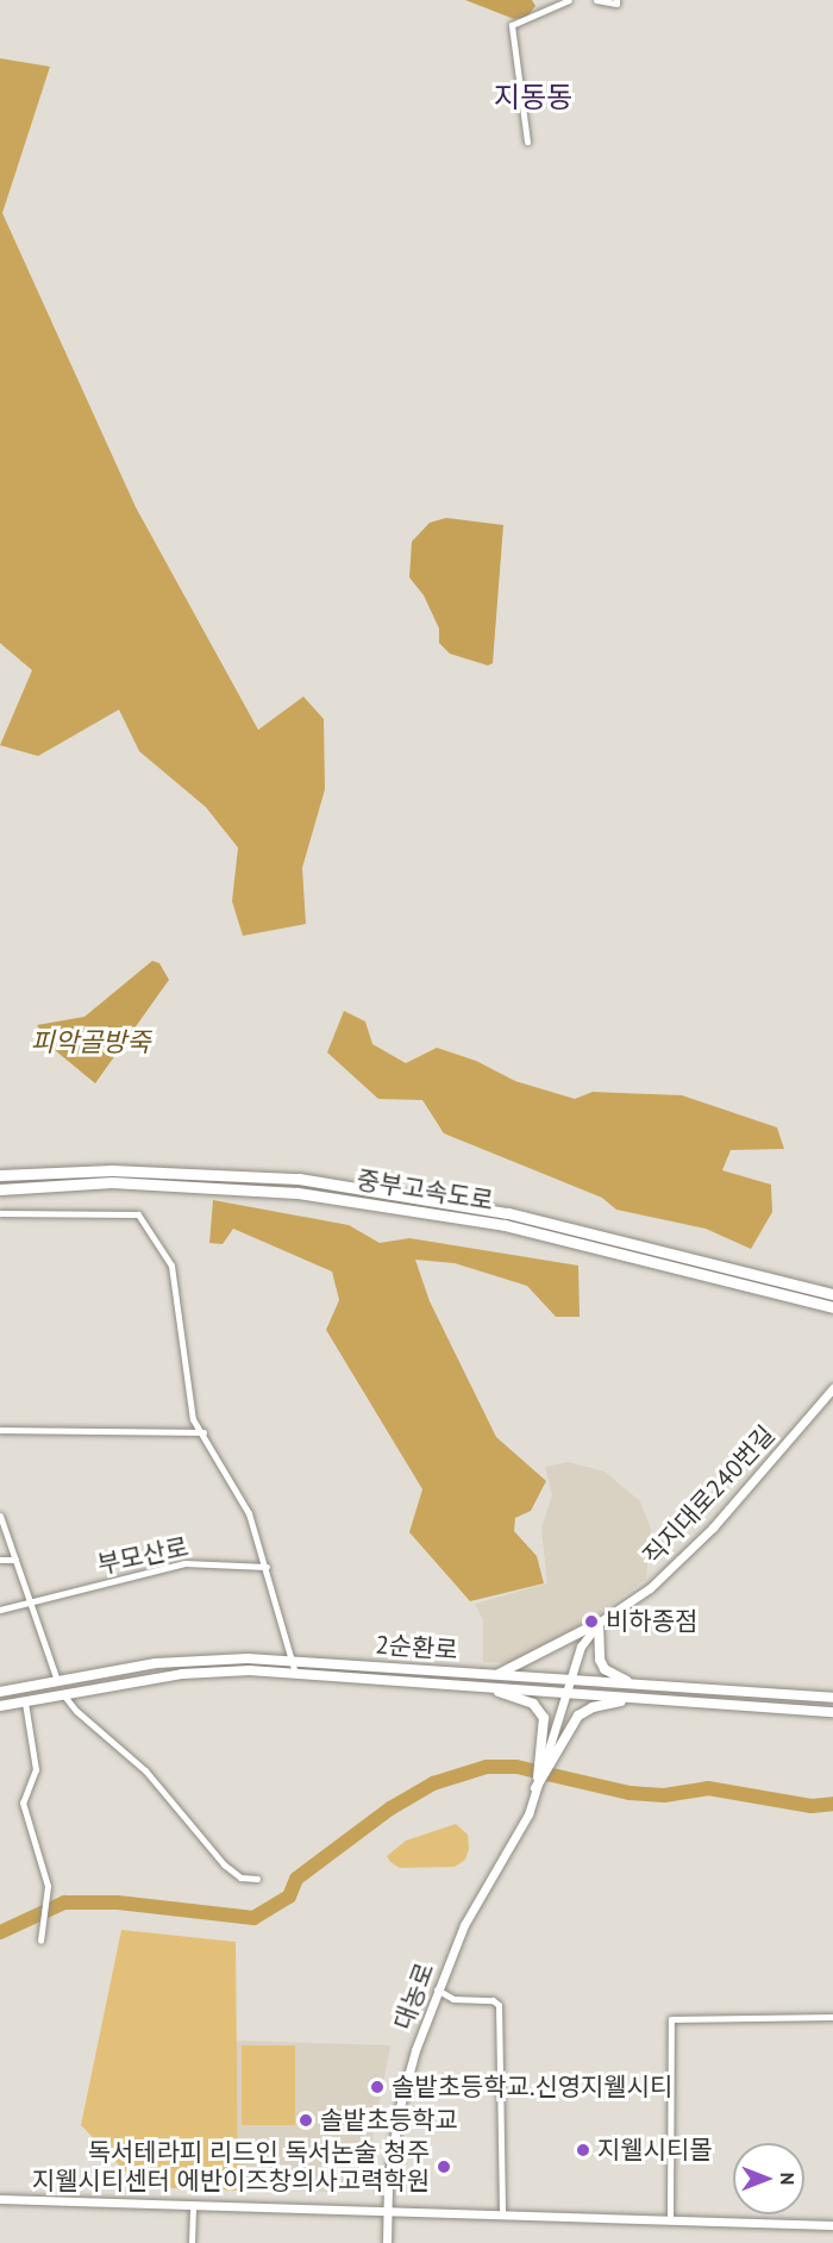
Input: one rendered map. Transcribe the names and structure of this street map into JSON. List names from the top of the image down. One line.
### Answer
{"streets":{"highway":["중부고속도로"],"main road":["2순환로"],"street":["직지대로240번길","부모산로","대농로"]},"crossings":[["직지대로240번길","2순환로"]],"districts":["지동동"],"water":["피악골방죽"],"places":["비하종점","솔밭초등학교.신영지웰시티","솔밭초등학교","지웰시티몰","독서테라피 리드인 독서논술 청주 지웰시티센터 에반이즈창의사고력학원"],"north":"right"}
